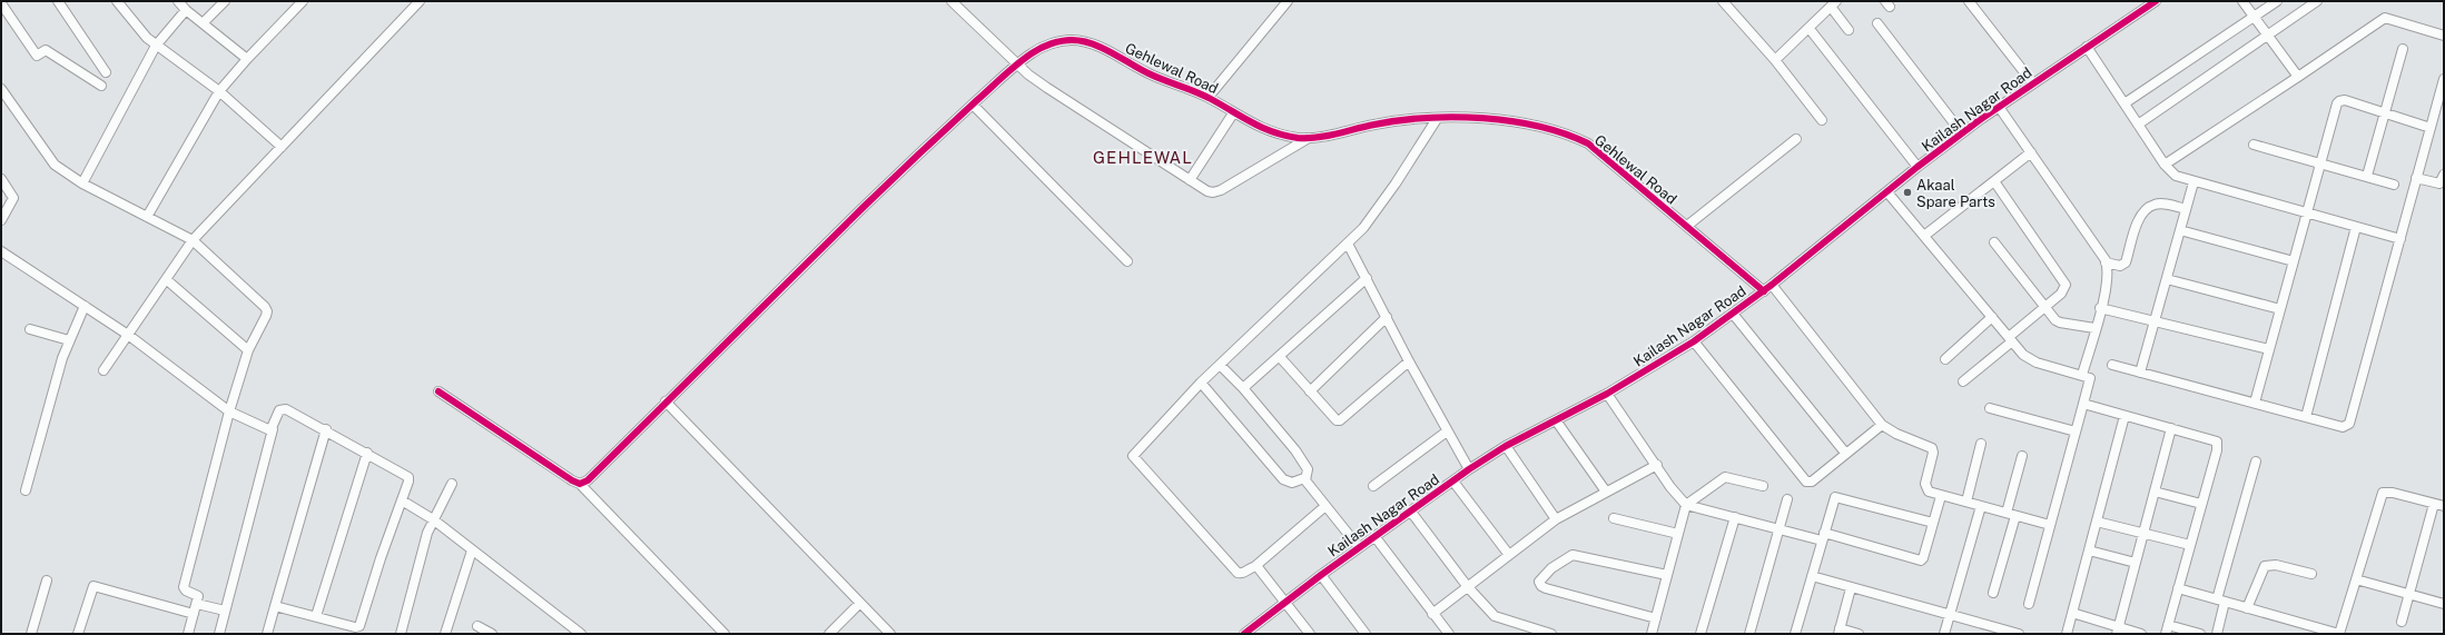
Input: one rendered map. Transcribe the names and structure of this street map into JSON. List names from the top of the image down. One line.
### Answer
{"streets":{"street":["Gehlewal Road","Kailash Nagar Road"]},"crossings":[["Gehlewal Road","Kailash Nagar Road"]],"districts":["GEHLEWAL"],"places":["Akaal Spare Parts"]}
